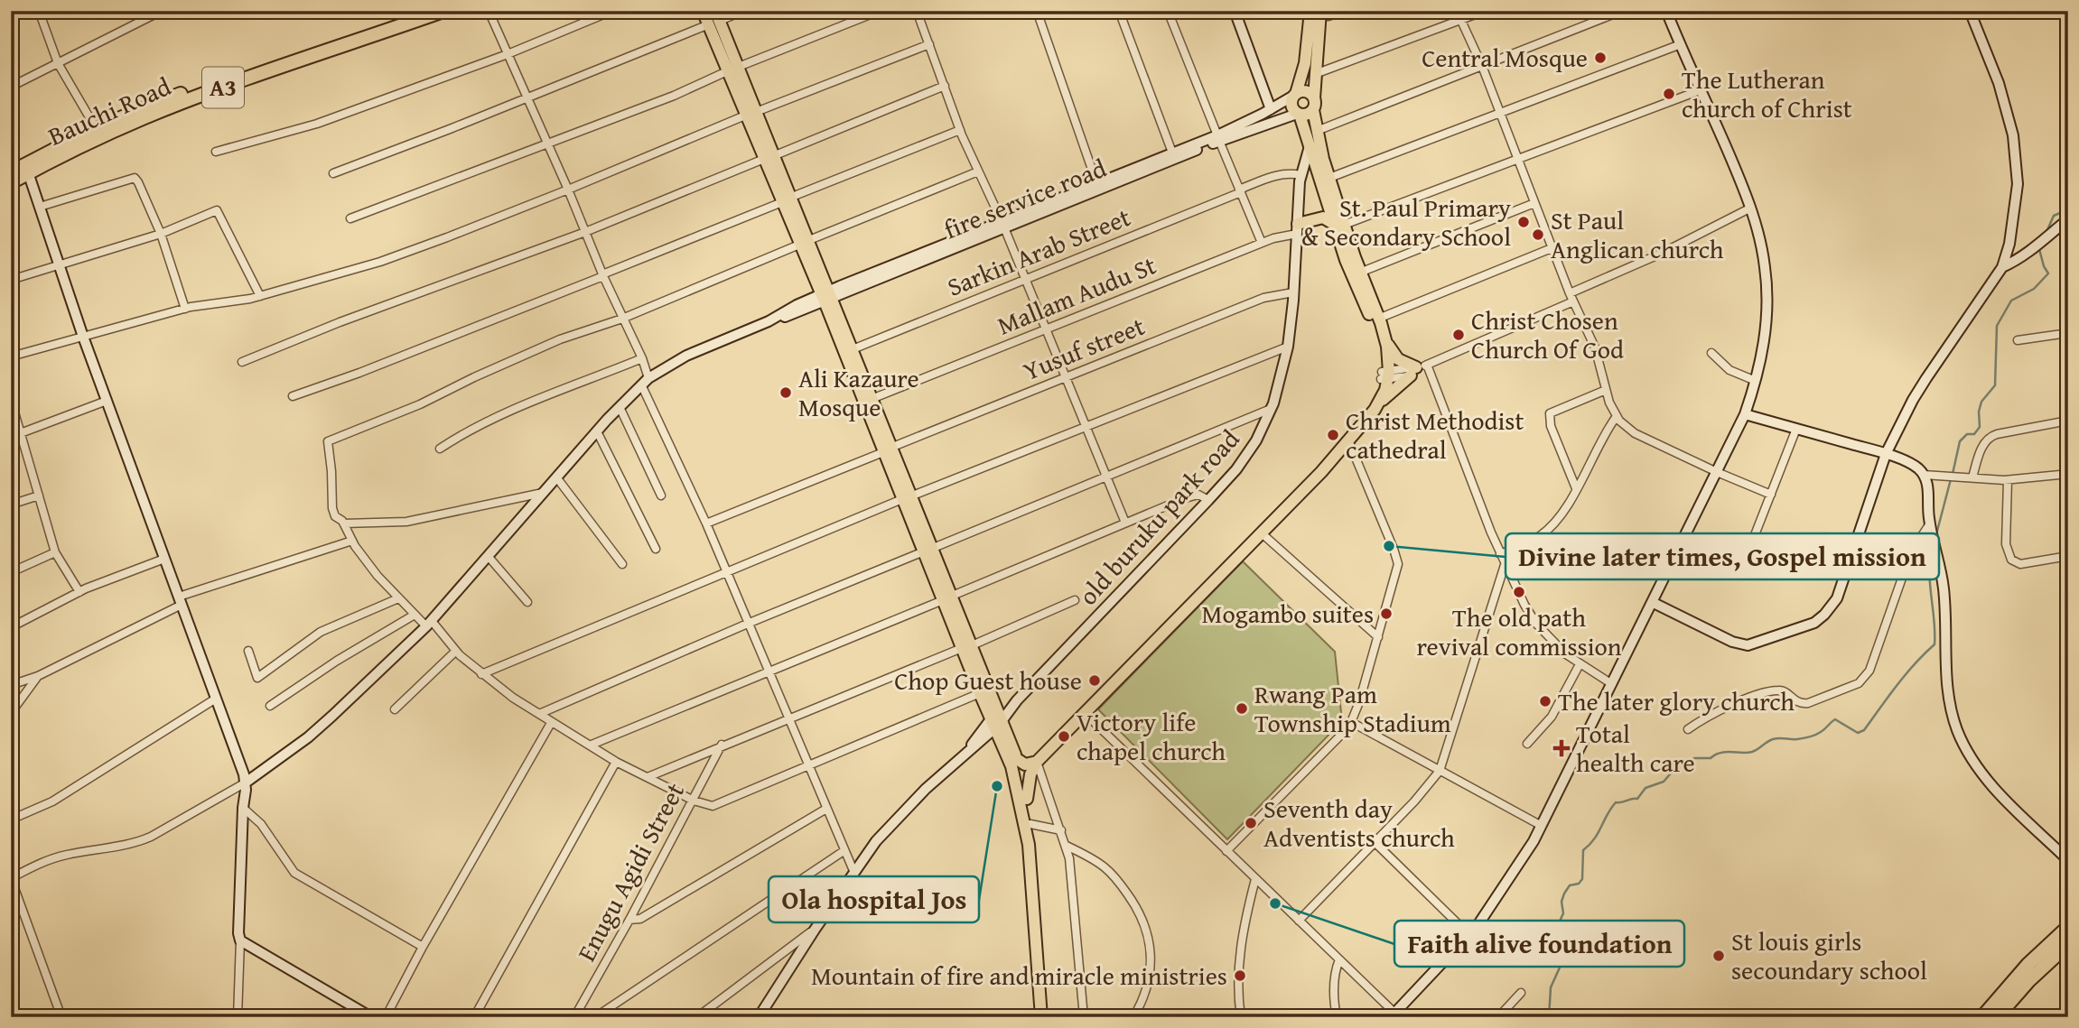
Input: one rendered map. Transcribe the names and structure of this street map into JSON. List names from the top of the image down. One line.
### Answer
{"streets":{"highway":["A3","Bauchi Road"],"street":["fire service road","Sarkin Arab Street","Mallam Audu St","Yusuf street","old buruku park road","Enugu Agidi Street"]},"crossings":[["Sarkin Arab Street","old buruku park road"],["Mallam Audu St","old buruku park road"],["Yusuf street","old buruku park road"]],"places":{"other":["Central Mosque","The Lutheran church of Christ","St. Paul Primary & Secondary School","St Paul Anglican church","Christ Chosen Church Of God","Ali Kazaure Mosque","Christ Methodist cathedral","Divine later times, Gospel mission","The old path revival commission","Mogambo suites","Chop Guest house","The later glory church","Rwang Pam Township Stadium","Victory life chapel church","Ola hospital Jos","Seventh day Adventists church","Faith alive foundation","St louis girls secoundary school","Mountain of fire and miracle ministries"],"health":["Total health care"]}}
